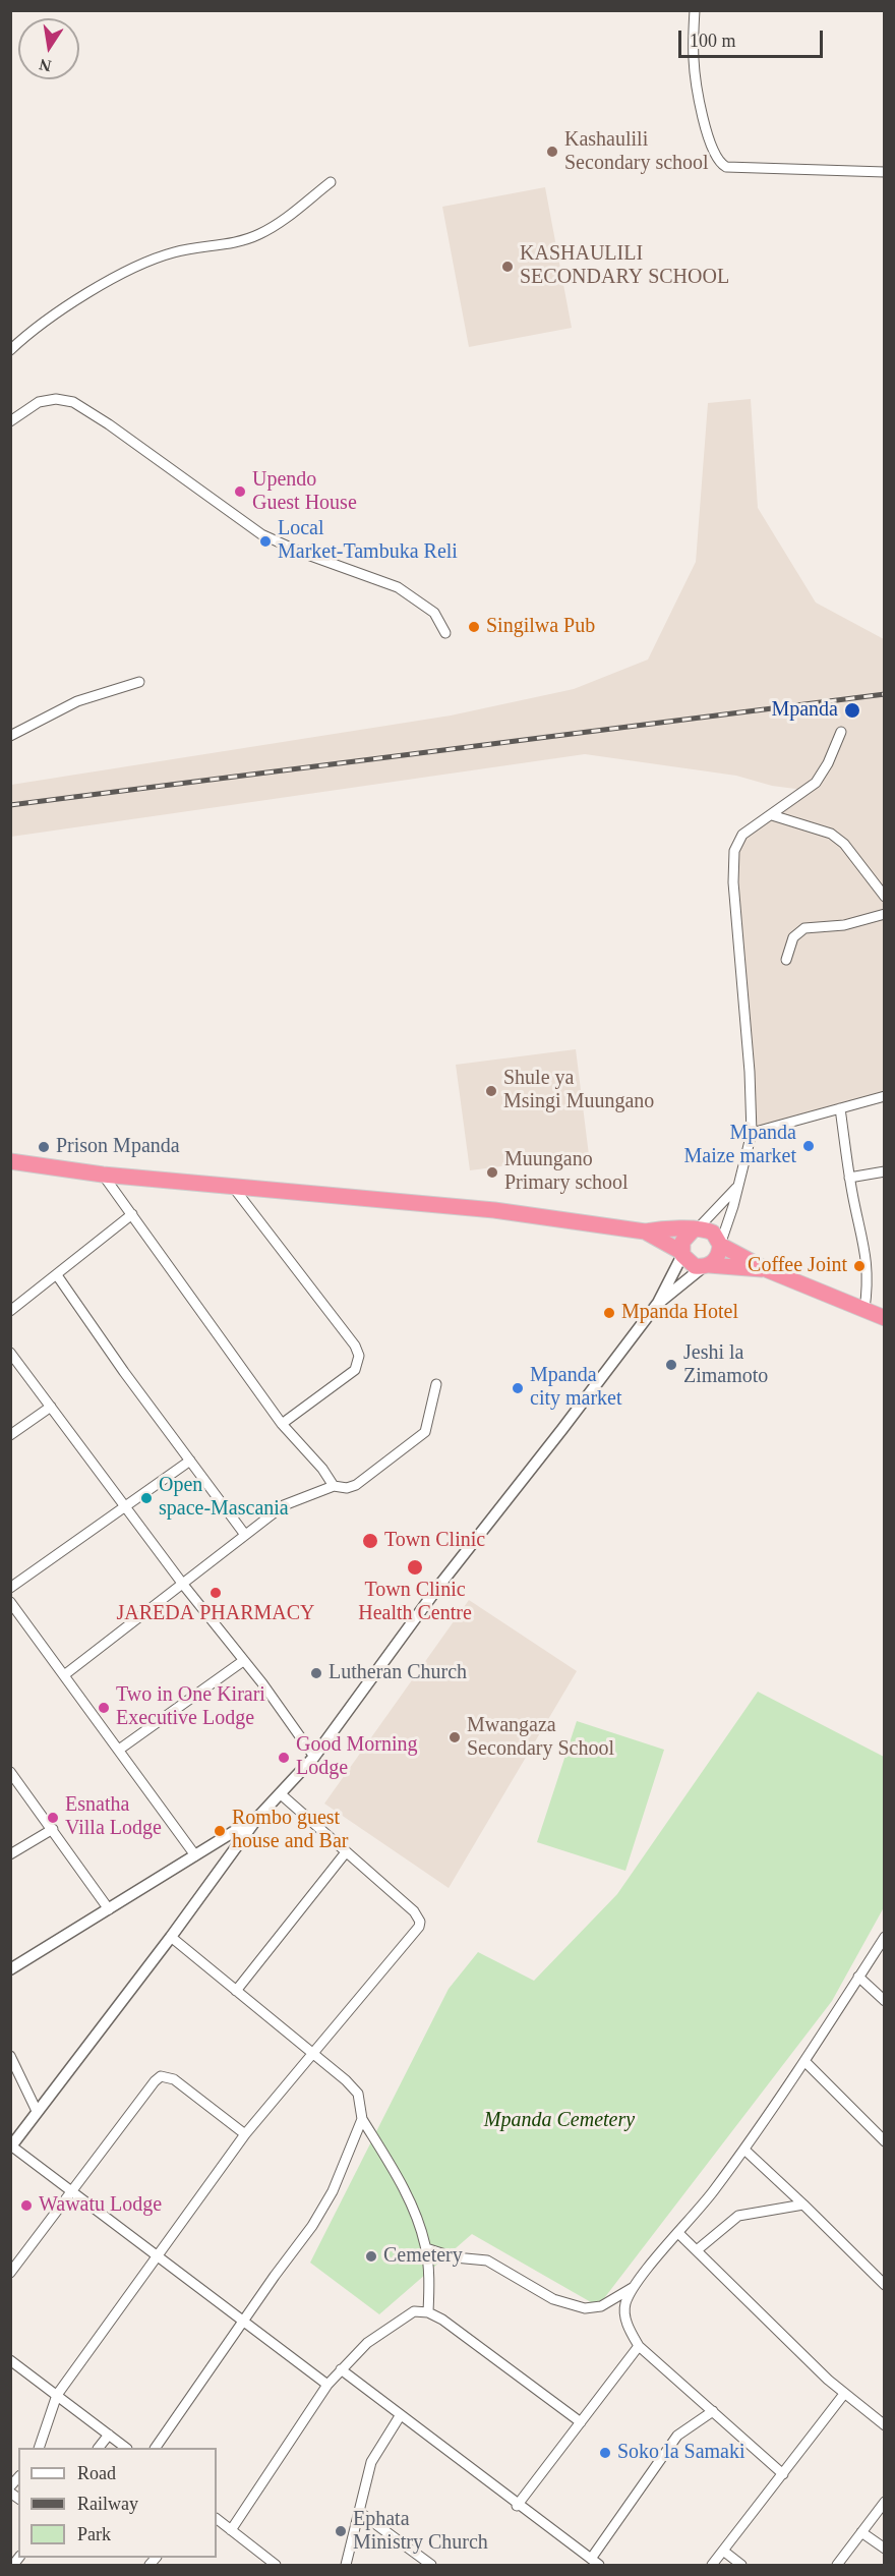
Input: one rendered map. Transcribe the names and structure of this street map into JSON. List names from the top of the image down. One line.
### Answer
{"parks":["Mpanda Cemetery"],"places":["Kashaulili Secondary school","KASHAULILI SECONDARY SCHOOL","Upendo Guest House","Local Market-Tambuka Reli","Singilwa Pub","Mpanda","Shule ya Msingi Muungano","Mpanda Maize market","Prison Mpanda","Muungano Primary school","Coffee Joint","Mpanda Hotel","Jeshi la Zimamoto","Mpanda city market","Open space-Mascania","Town Clinic","Town Clinic Health Centre","JAREDA PHARMACY","Lutheran Church","Two in One Kirari Executive Lodge","Mwangaza Secondary School","Good Morning Lodge","Esnatha Villa Lodge","Rombo guest house and Bar","Wawatu Lodge","Cemetery","Soko la Samaki","Ephata Ministry Church"],"legend":["Road","Railway","Park"],"scale_bar":"100 m","north":"bottom"}
